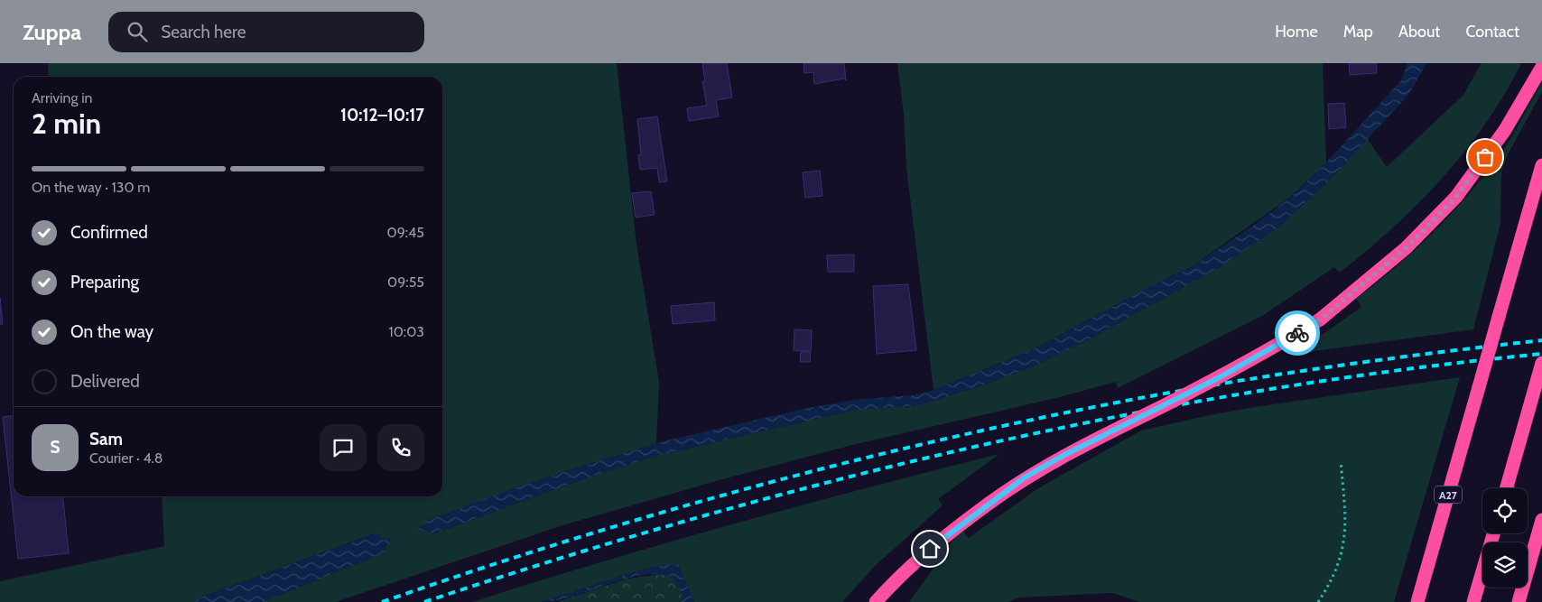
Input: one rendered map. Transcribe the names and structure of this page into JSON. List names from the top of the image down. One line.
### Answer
{"streets":{"highway":["A27"]},"page":{"header":"Zuppa","search":"Search here","nav":["Home","Map","About","Contact"],"heading":["2 min","Arriving in","10:12–10:17"],"panel":["Sam","Courier · 4.8"],"bar":"On the way · 130 m","list":[["Confirmed","09:45"],["Preparing","09:55"],["On the way","10:03"],"Delivered"],"round":"S"}}
